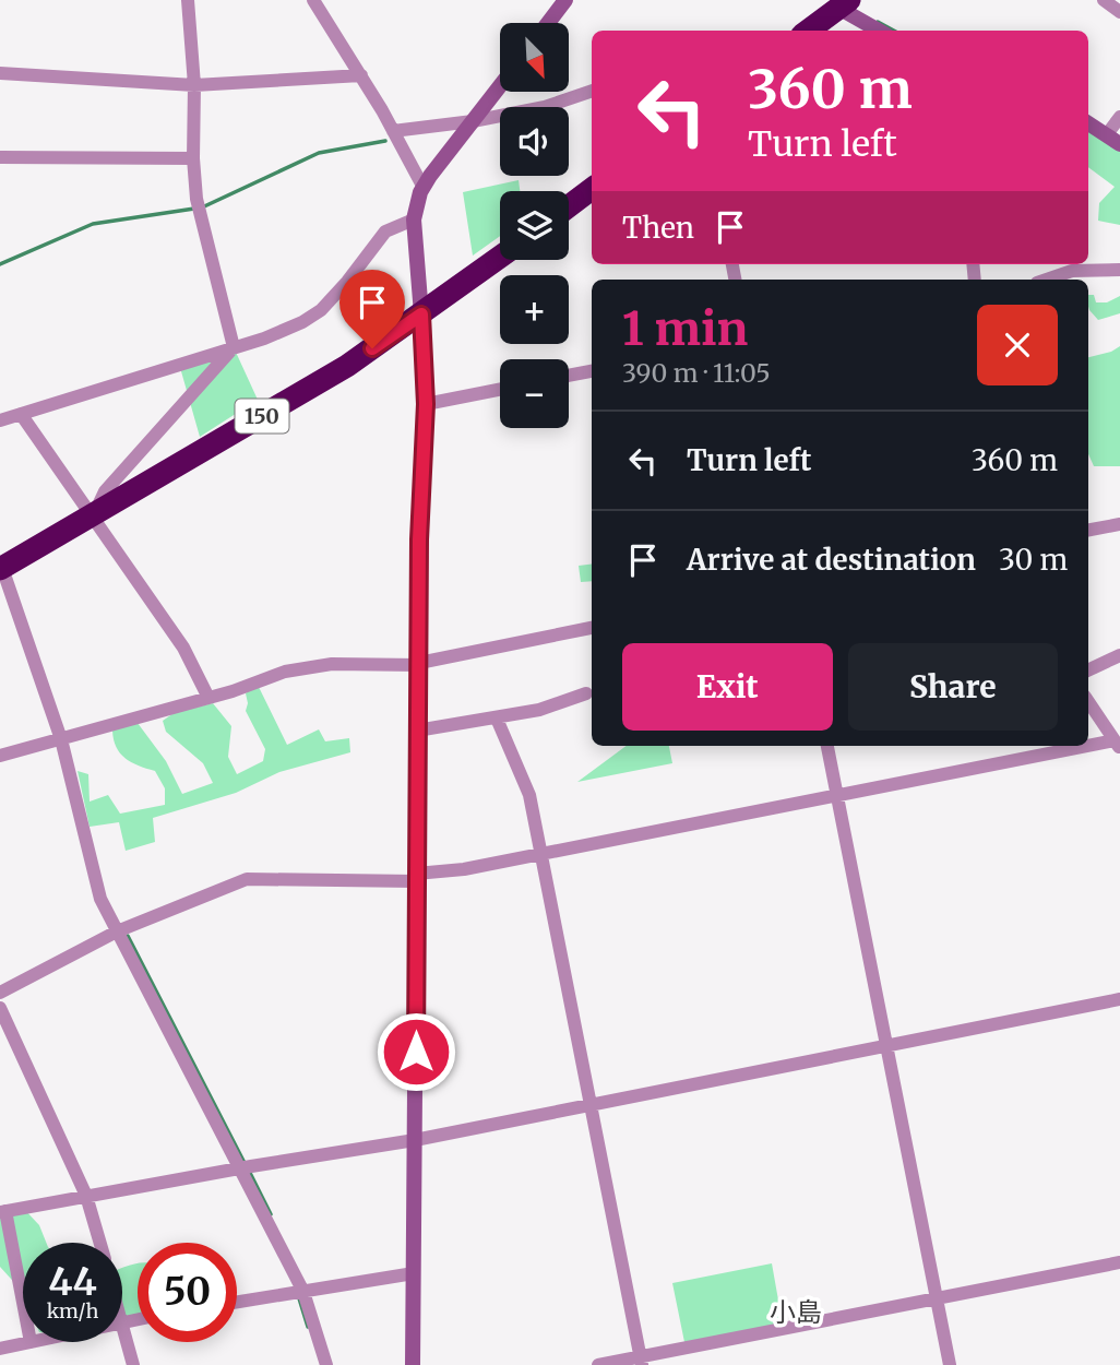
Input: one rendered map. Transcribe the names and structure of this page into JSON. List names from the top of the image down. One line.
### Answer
{"streets":{"highway":["150"]},"districts":["小島"],"north":"bottom right","page":{"map_buttons":["+","−"],"turn":["360 m","Turn left"],"then":"Then","heading":["1 min","390 m · 11:05"],"list":[{"name":"Turn left","value":"360 m"},{"name":"Arrive at destination","value":"30 m"}],"buttons":["Exit","Share"],"speed":"44 km/h","limit":"50"}}
